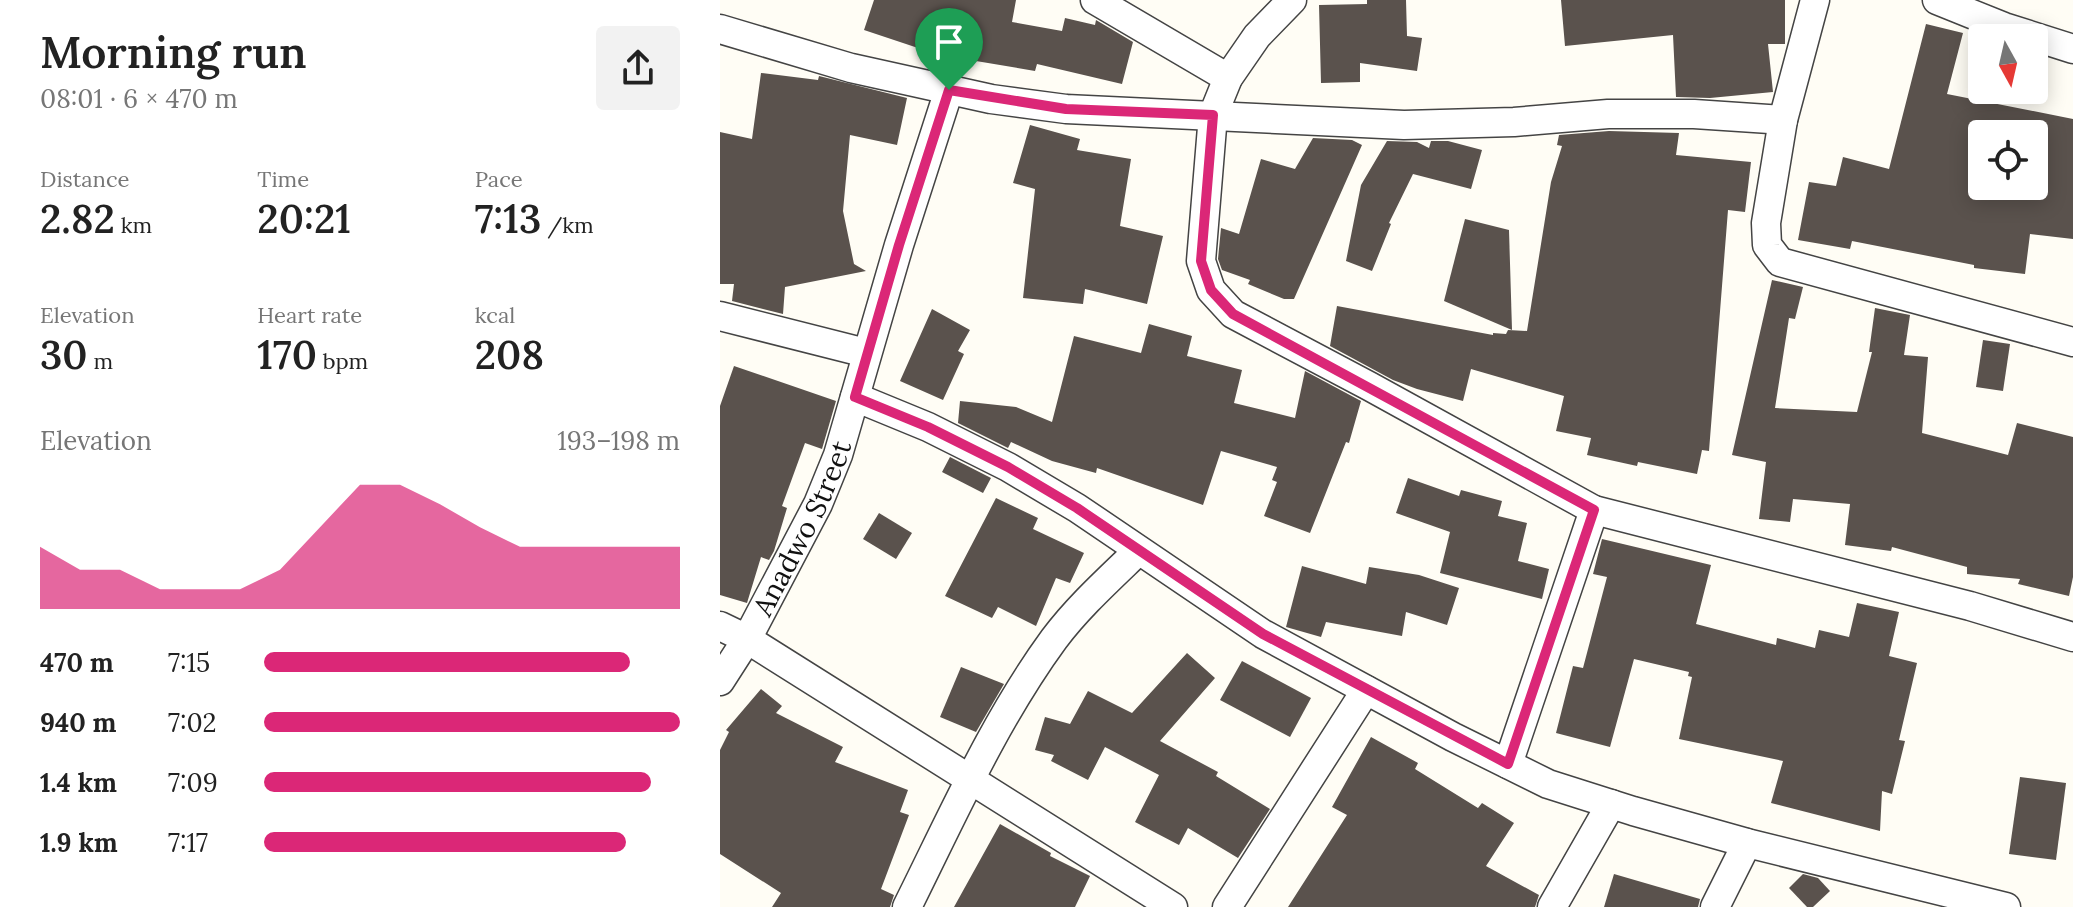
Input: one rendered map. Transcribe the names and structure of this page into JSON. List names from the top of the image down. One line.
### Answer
{"streets":{"street":["Anadwo Street"]},"north":"bottom","page":{"heading":["Morning run","08:01 · 6 × 470 m"],"stats":[["Distance","2.82 km"],["Time","20:21"],["Pace","7:13 /km"],["Elevation","30 m"],["Heart rate","170 bpm"],["kcal","208"]],"chart":["Elevation","193–198 m"],"list":[{"name":"470 m","note":"7:15"},{"name":"940 m","note":"7:02"},{"name":"1.4 km","note":"7:09"},{"name":"1.9 km","note":"7:17"}]}}
